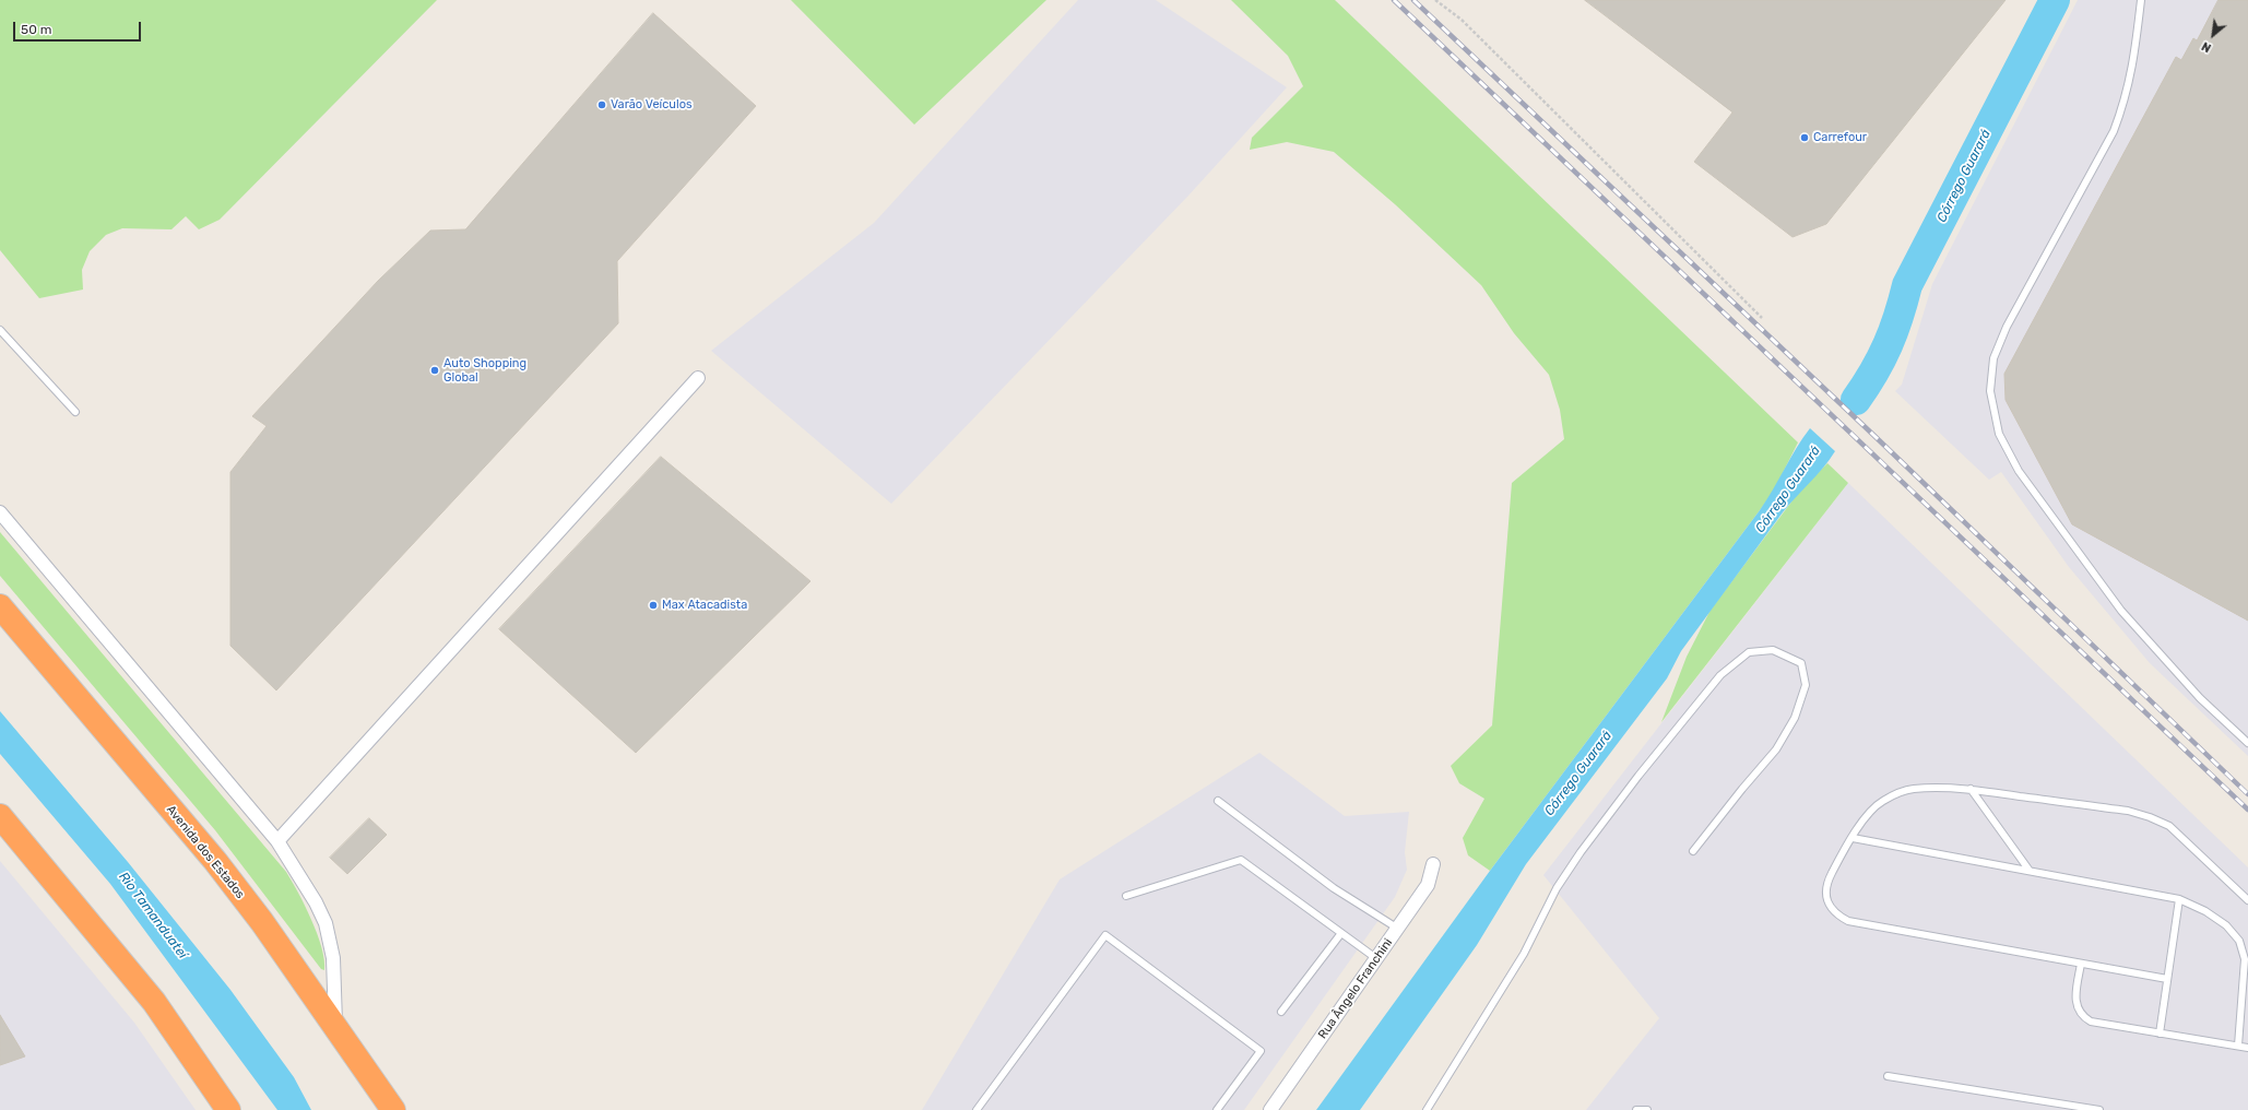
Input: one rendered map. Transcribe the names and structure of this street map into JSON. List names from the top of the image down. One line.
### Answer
{"streets":{"highway":["Avenida dos Estados"],"street":["Rua Ângelo Franchini"]},"water":["Córrego Guarará","Rio Tamanduateí"],"places":["Varão Veículos","Carrefour","Auto Shopping Global","Max Atacadista"],"scale_bar":"50 m","north":"bottom left"}
